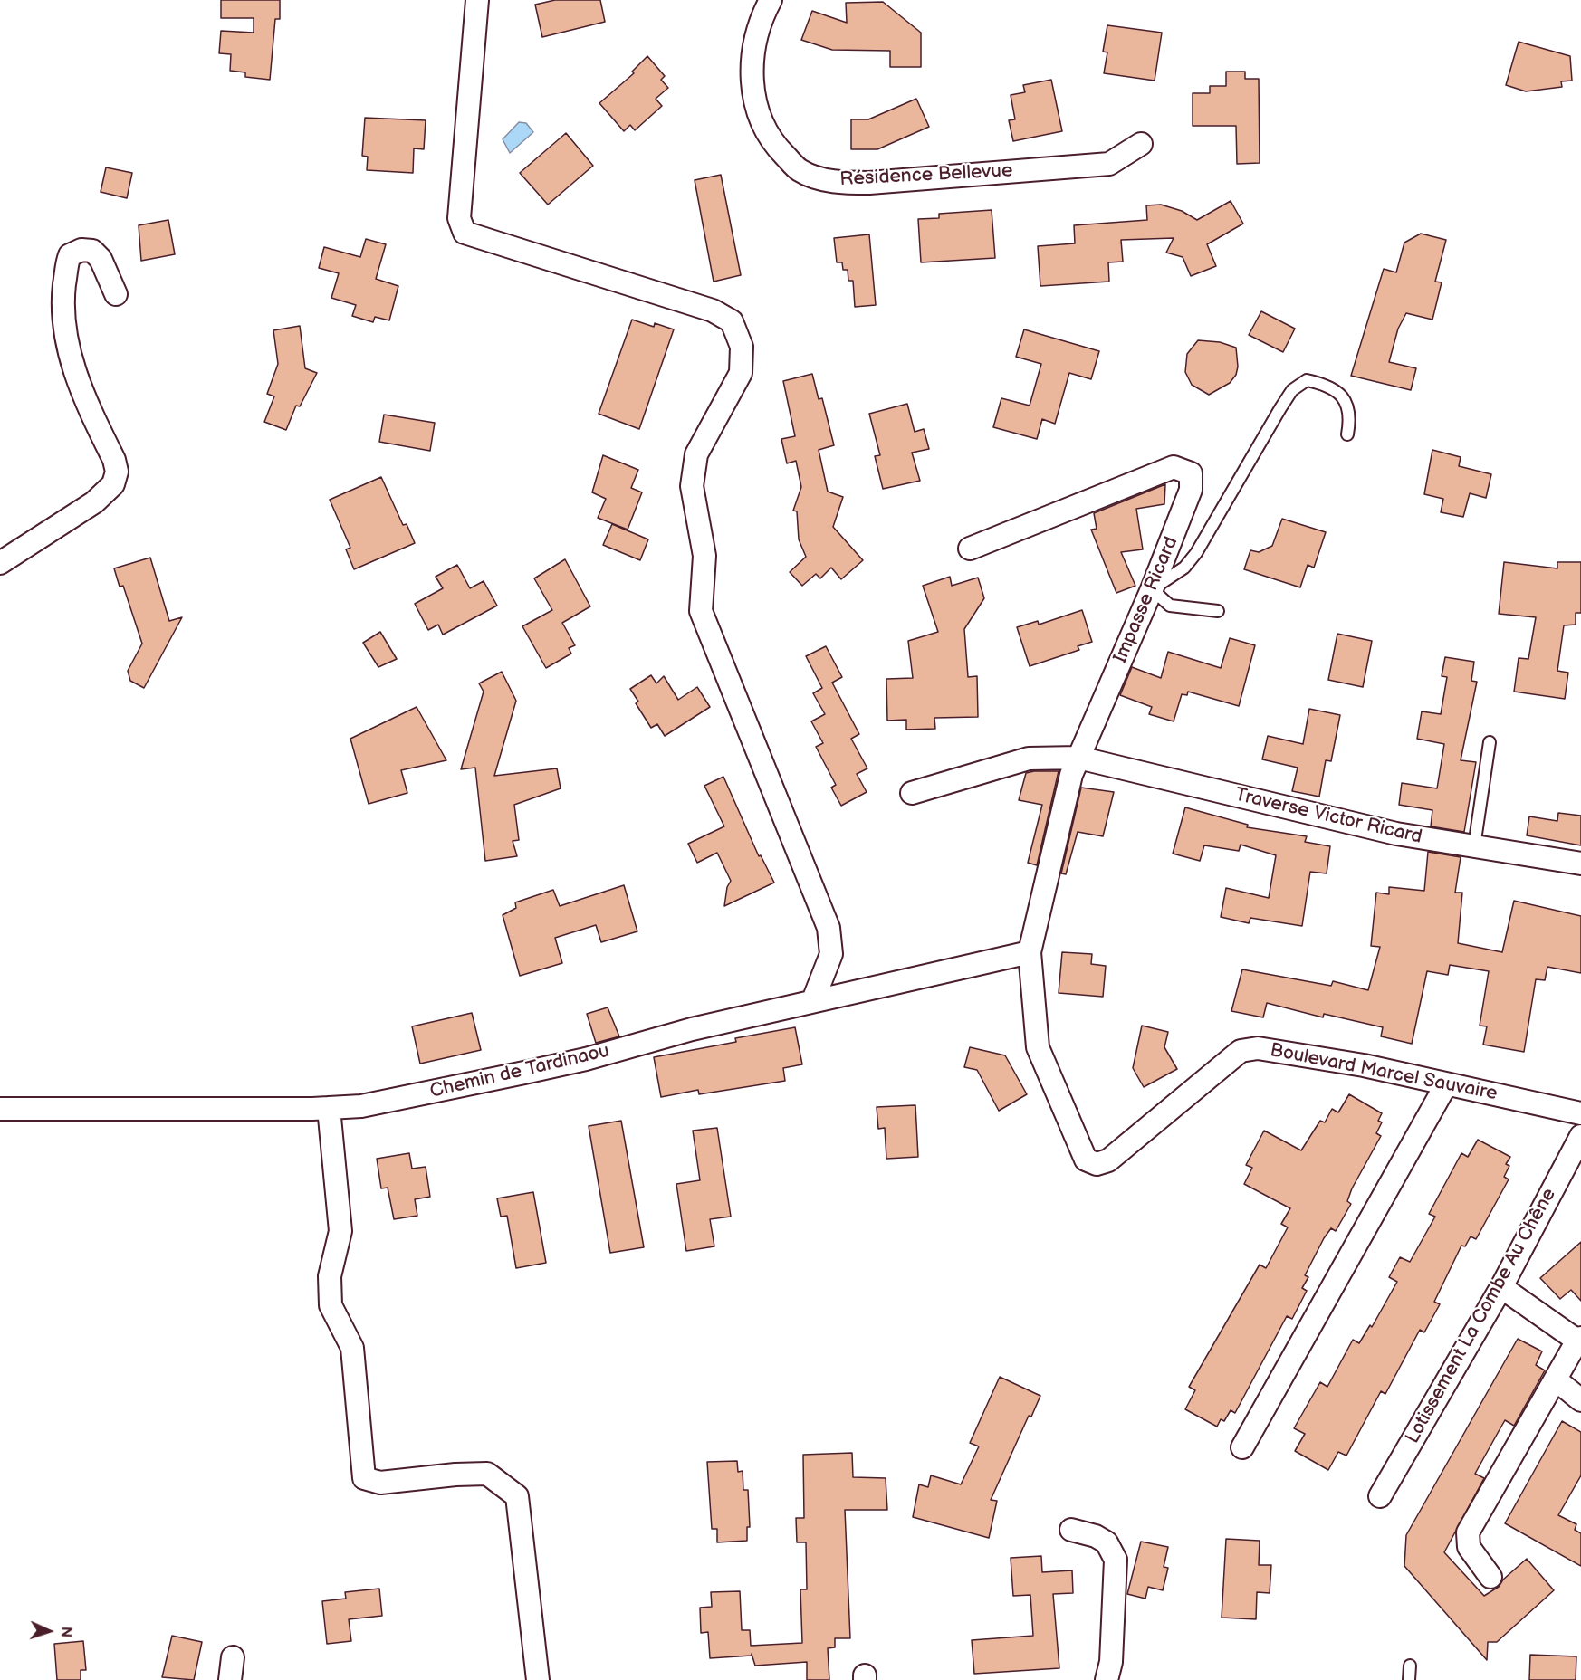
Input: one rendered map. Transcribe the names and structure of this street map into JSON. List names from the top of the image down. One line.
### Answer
{"streets":{"street":["Résidence Bellevue","Impasse Ricard","Traverse Victor Ricard","Chemin de Tardinaou","Boulevard Marcel Sauvaire","Lotissement La Combe Au Chêne"]},"crossings":[["Impasse Ricard","Traverse Victor Ricard"],["Impasse Ricard","Chemin de Tardinaou"],["Impasse Ricard","Boulevard Marcel Sauvaire"],["Chemin de Tardinaou","Boulevard Marcel Sauvaire"]],"north":"right"}
